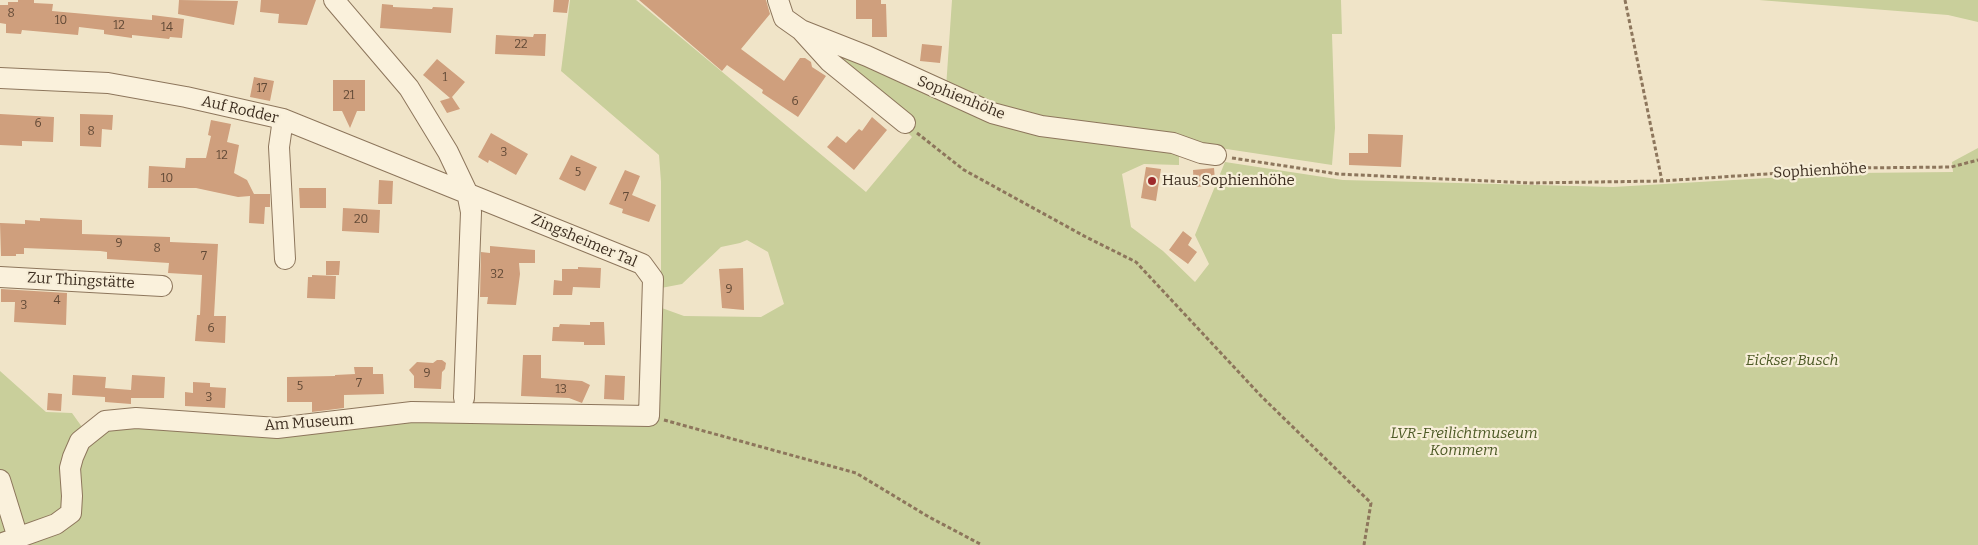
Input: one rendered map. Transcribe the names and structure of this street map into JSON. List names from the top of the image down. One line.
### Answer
{"streets":{"street":["Sophienhöhe","Auf Rodder","Zingsheimer Tal","Zur Thingstätte","Am Museum"]},"crossings":[["Auf Rodder","Zingsheimer Tal"],["Zingsheimer Tal","Am Museum"]],"parks":["Eickser Busch","LVR-Freilichtmuseum Kommern"],"places":["Haus Sophienhöhe"],"house_numbers":["8","10","12","14","22","1","17","21","6","6","8","3","12","5","10","7","20","9","8","7","32","9","4","3","6","9","7","5","13","3"]}
